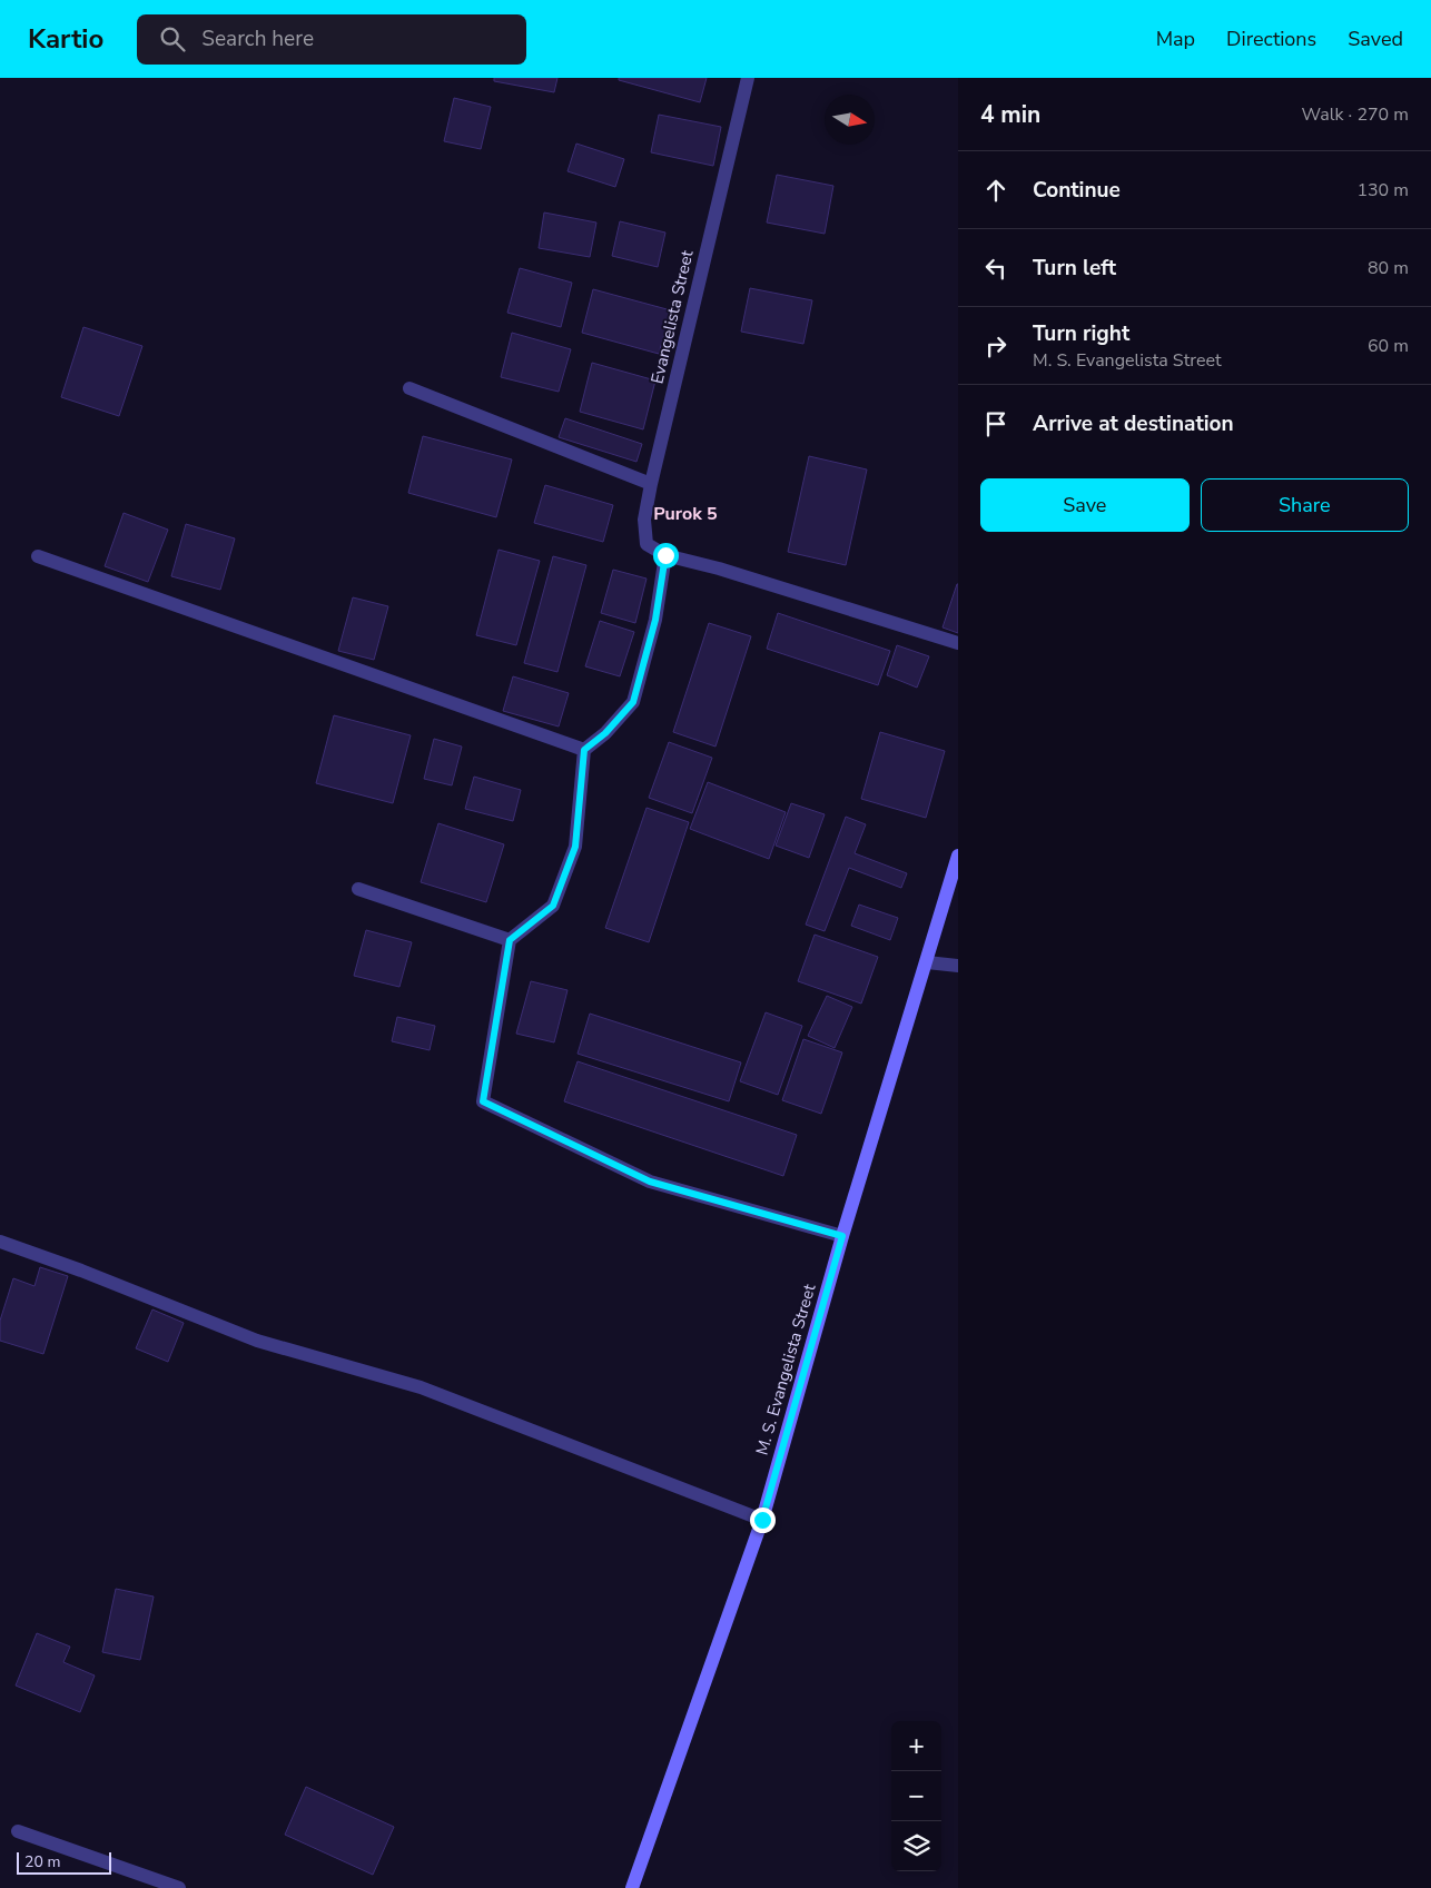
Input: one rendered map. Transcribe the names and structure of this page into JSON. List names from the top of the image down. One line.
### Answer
{"streets":{"street":["Evangelista Street","M. S. Evangelista Street"]},"districts":["Purok 5"],"scale_bar":"20 m","north":"right","page":{"header":"Kartio","search":"Search here","nav":["Map","Directions","Saved"],"heading":["4 min","Walk · 270 m"],"list":[["Continue","130 m"],["Turn left","80 m"],["Turn right","M. S. Evangelista Street","60 m"],"Arrive at destination"],"buttons":["Save","Share"],"map_buttons":["+","−"],"scale":"20 m"}}
